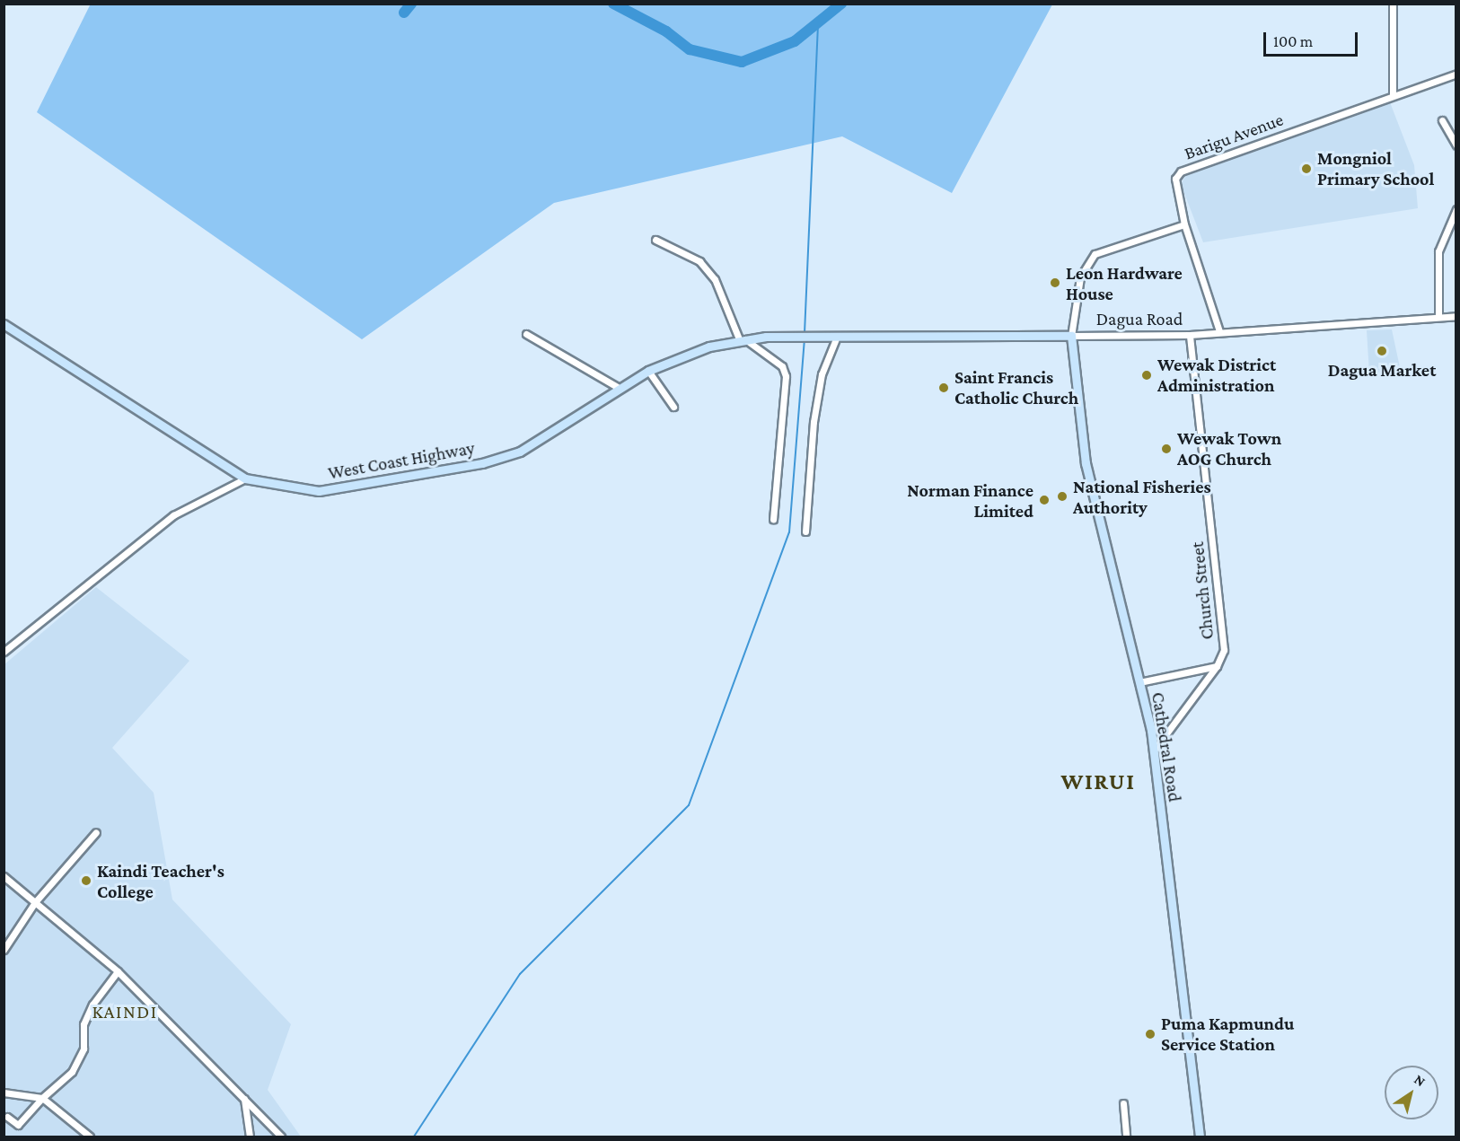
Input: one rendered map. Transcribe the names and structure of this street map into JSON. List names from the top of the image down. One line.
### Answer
{"streets":{"main road":["Dagua Road","West Coast Highway","Cathedral Road"],"street":["Barigu Avenue","Church Street"]},"crossings":[["Barigu Avenue","Dagua Road"],["Dagua Road","West Coast Highway"],["Dagua Road","Church Street"],["Dagua Road","Cathedral Road"]],"districts":["WIRUI","KAINDI"],"places":["Mongniol Primary School","Leon Hardware House","Dagua Market","Wewak District Administration","Saint Francis Catholic Church","Wewak Town AOG Church","National Fisheries Authority","Norman Finance Limited","Kaindi Teacher's College","Puma Kapmundu Service Station"],"scale_bar":"100 m","north":"top right"}
